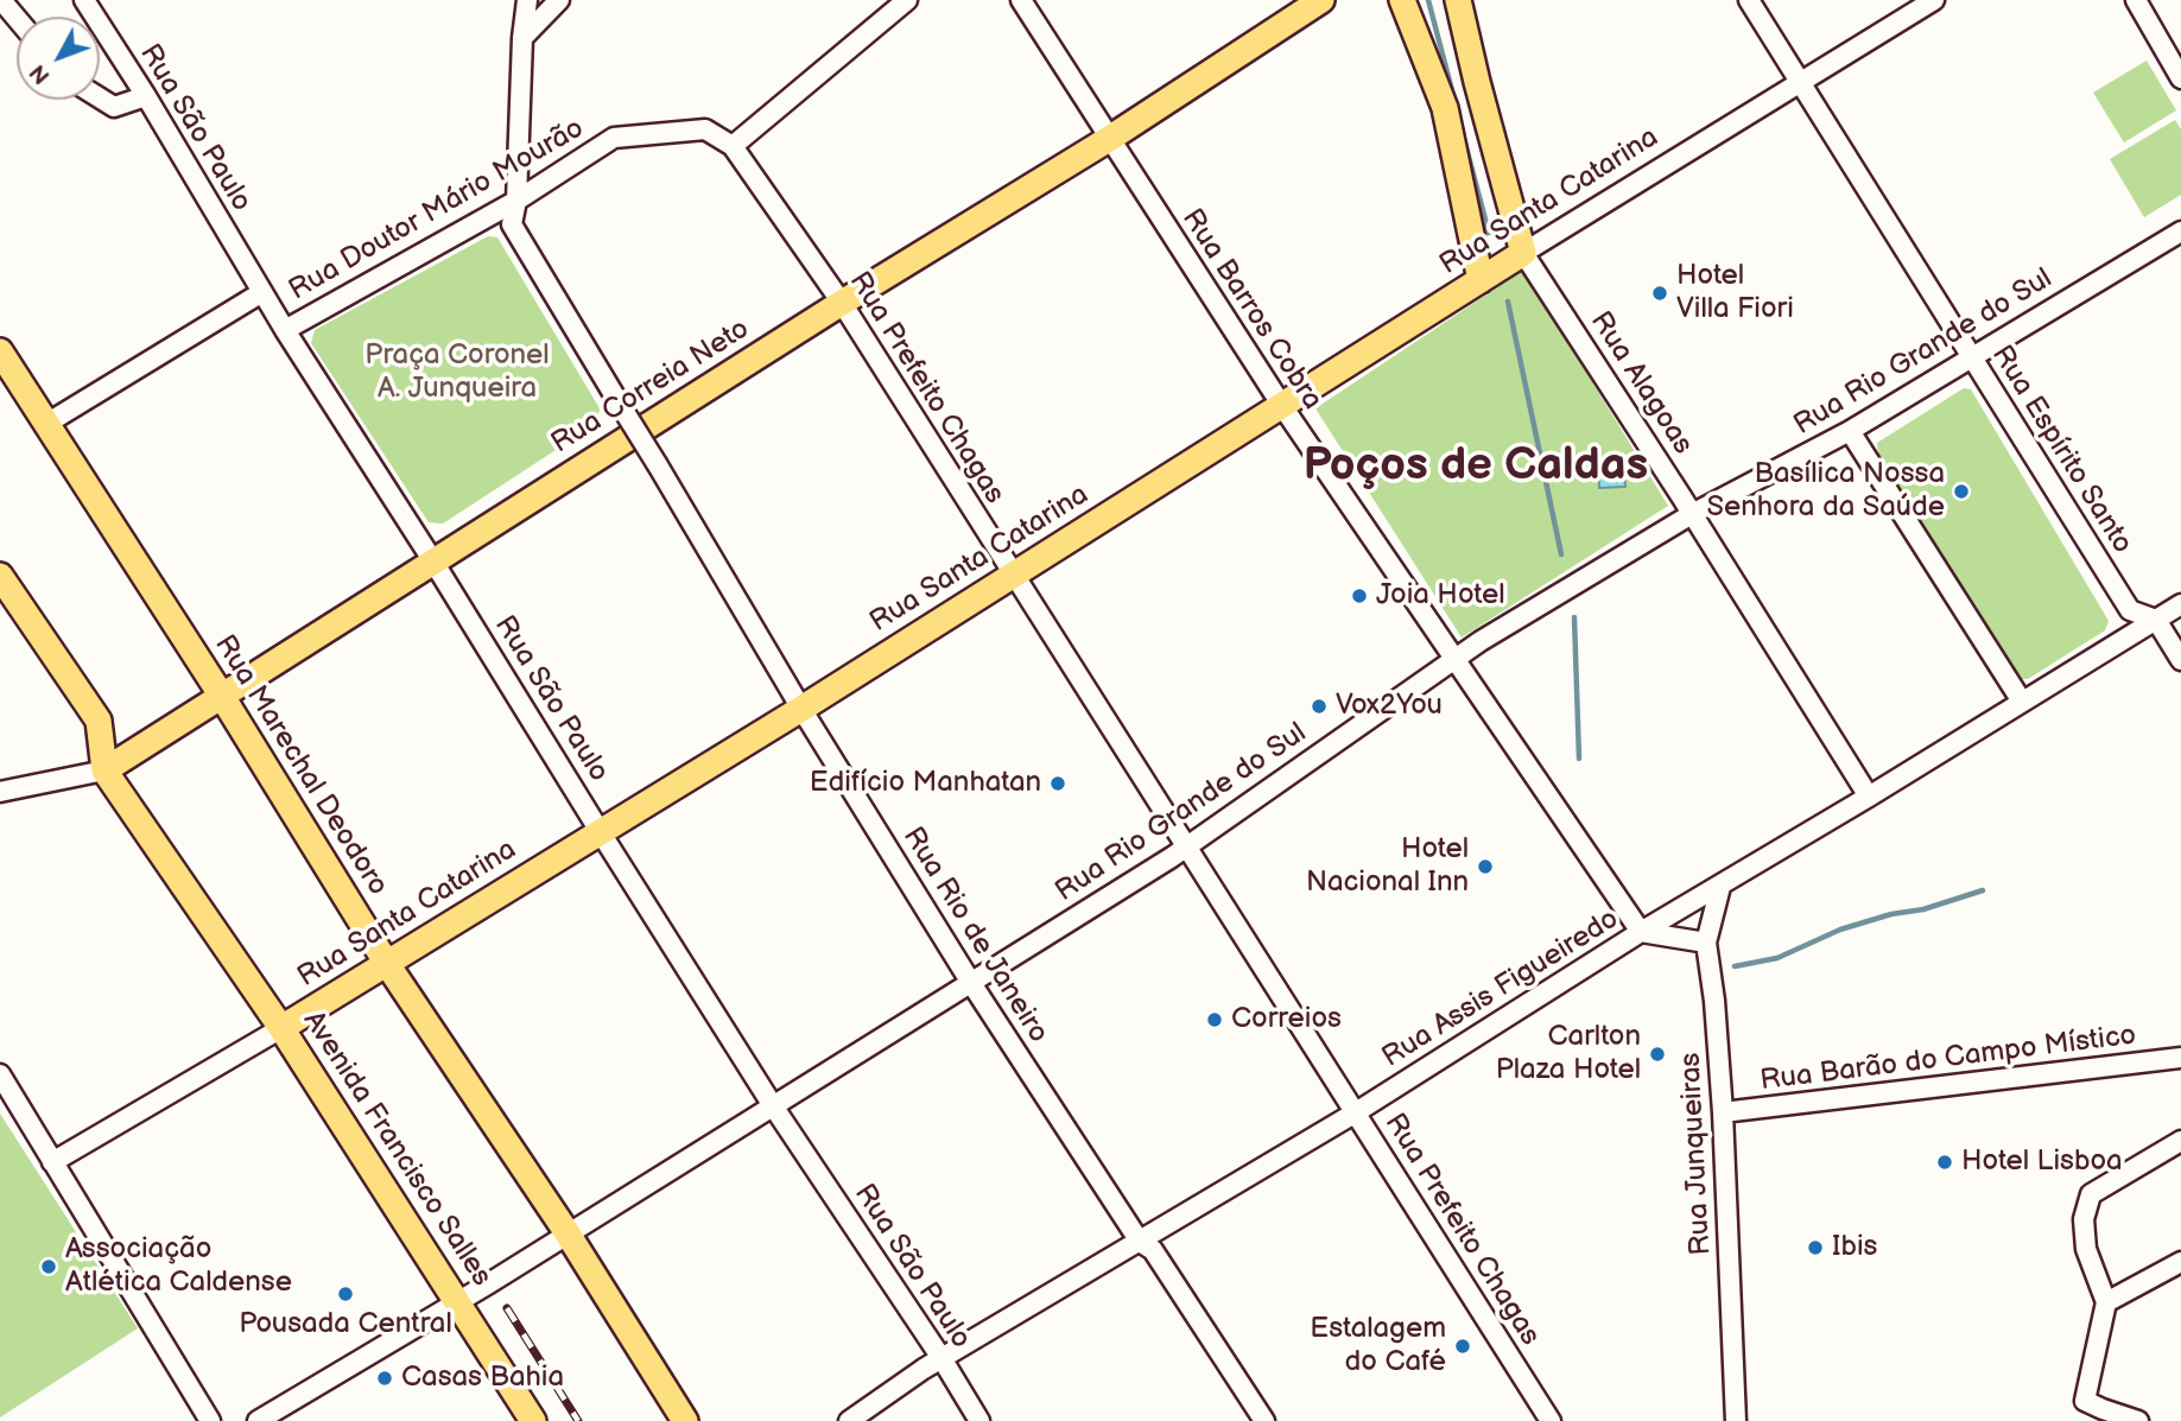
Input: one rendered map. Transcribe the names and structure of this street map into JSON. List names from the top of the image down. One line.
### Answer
{"streets":{"main road":["Rua Santa Catarina","Rua Correia Neto","Rua Marechal Deodoro","Avenida Francisco Salles"],"street":["Rua São Paulo","Rua Doutor Mário Mourão","Rua Barros Cobra","Rua Rio Grande do Sul","Rua Alagoas","Rua Prefeito Chagas","Rua Espírito Santo","Rua Rio de Janeiro","Rua Assis Figueiredo","Rua Barão do Campo Místico","Rua Junqueiras"]},"crossings":[["Rua São Paulo","Rua Santa Catarina"],["Rua São Paulo","Rua Doutor Mário Mourão"],["Rua São Paulo","Rua Rio Grande do Sul"],["Rua São Paulo","Rua Correia Neto"],["Rua São Paulo","Rua Assis Figueiredo"],["Rua Santa Catarina","Rua Barros Cobra"],["Rua Santa Catarina","Rua Alagoas"],["Rua Santa Catarina","Rua Prefeito Chagas"],["Rua Santa Catarina","Rua Espírito Santo"],["Rua Santa Catarina","Rua Marechal Deodoro"],["Rua Santa Catarina","Rua Rio de Janeiro"],["Rua Santa Catarina","Avenida Francisco Salles"],["Rua Doutor Mário Mourão","Rua Prefeito Chagas"],["Rua Doutor Mário Mourão","Rua Rio de Janeiro"],["Rua Barros Cobra","Rua Rio Grande do Sul"],["Rua Barros Cobra","Rua Correia Neto"],["Rua Barros Cobra","Rua Assis Figueiredo"],["Rua Rio Grande do Sul","Rua Alagoas"],["Rua Rio Grande do Sul","Rua Prefeito Chagas"],["Rua Rio Grande do Sul","Rua Espírito Santo"],["Rua Rio Grande do Sul","Rua Marechal Deodoro"],["Rua Rio Grande do Sul","Rua Rio de Janeiro"],["Rua Rio Grande do Sul","Avenida Francisco Salles"],["Rua Alagoas","Rua Assis Figueiredo"],["Rua Correia Neto","Rua Prefeito Chagas"],["Rua Correia Neto","Rua Marechal Deodoro"],["Rua Correia Neto","Avenida Francisco Salles"],["Rua Prefeito Chagas","Rua Assis Figueiredo"],["Rua Espírito Santo","Rua Assis Figueiredo"],["Rua Rio de Janeiro","Rua Assis Figueiredo"],["Rua Assis Figueiredo","Rua Junqueiras"],["Rua Barão do Campo Místico","Rua Junqueiras"]],"districts":["Poços de Caldas"],"parks":["Praça Coronel A. Junqueira"],"places":["Hotel Villa Fiori","Basílica Nossa Senhora da Saúde","Joia Hotel","Vox2You","Edifício Manhatan","Hotel Nacional Inn","Correios","Carlton Plaza Hotel","Hotel Lisboa","Ibis","Associação Atlética Caldense","Pousada Central","Estalagem do Café","Casas Bahia"],"north":"bottom left"}
